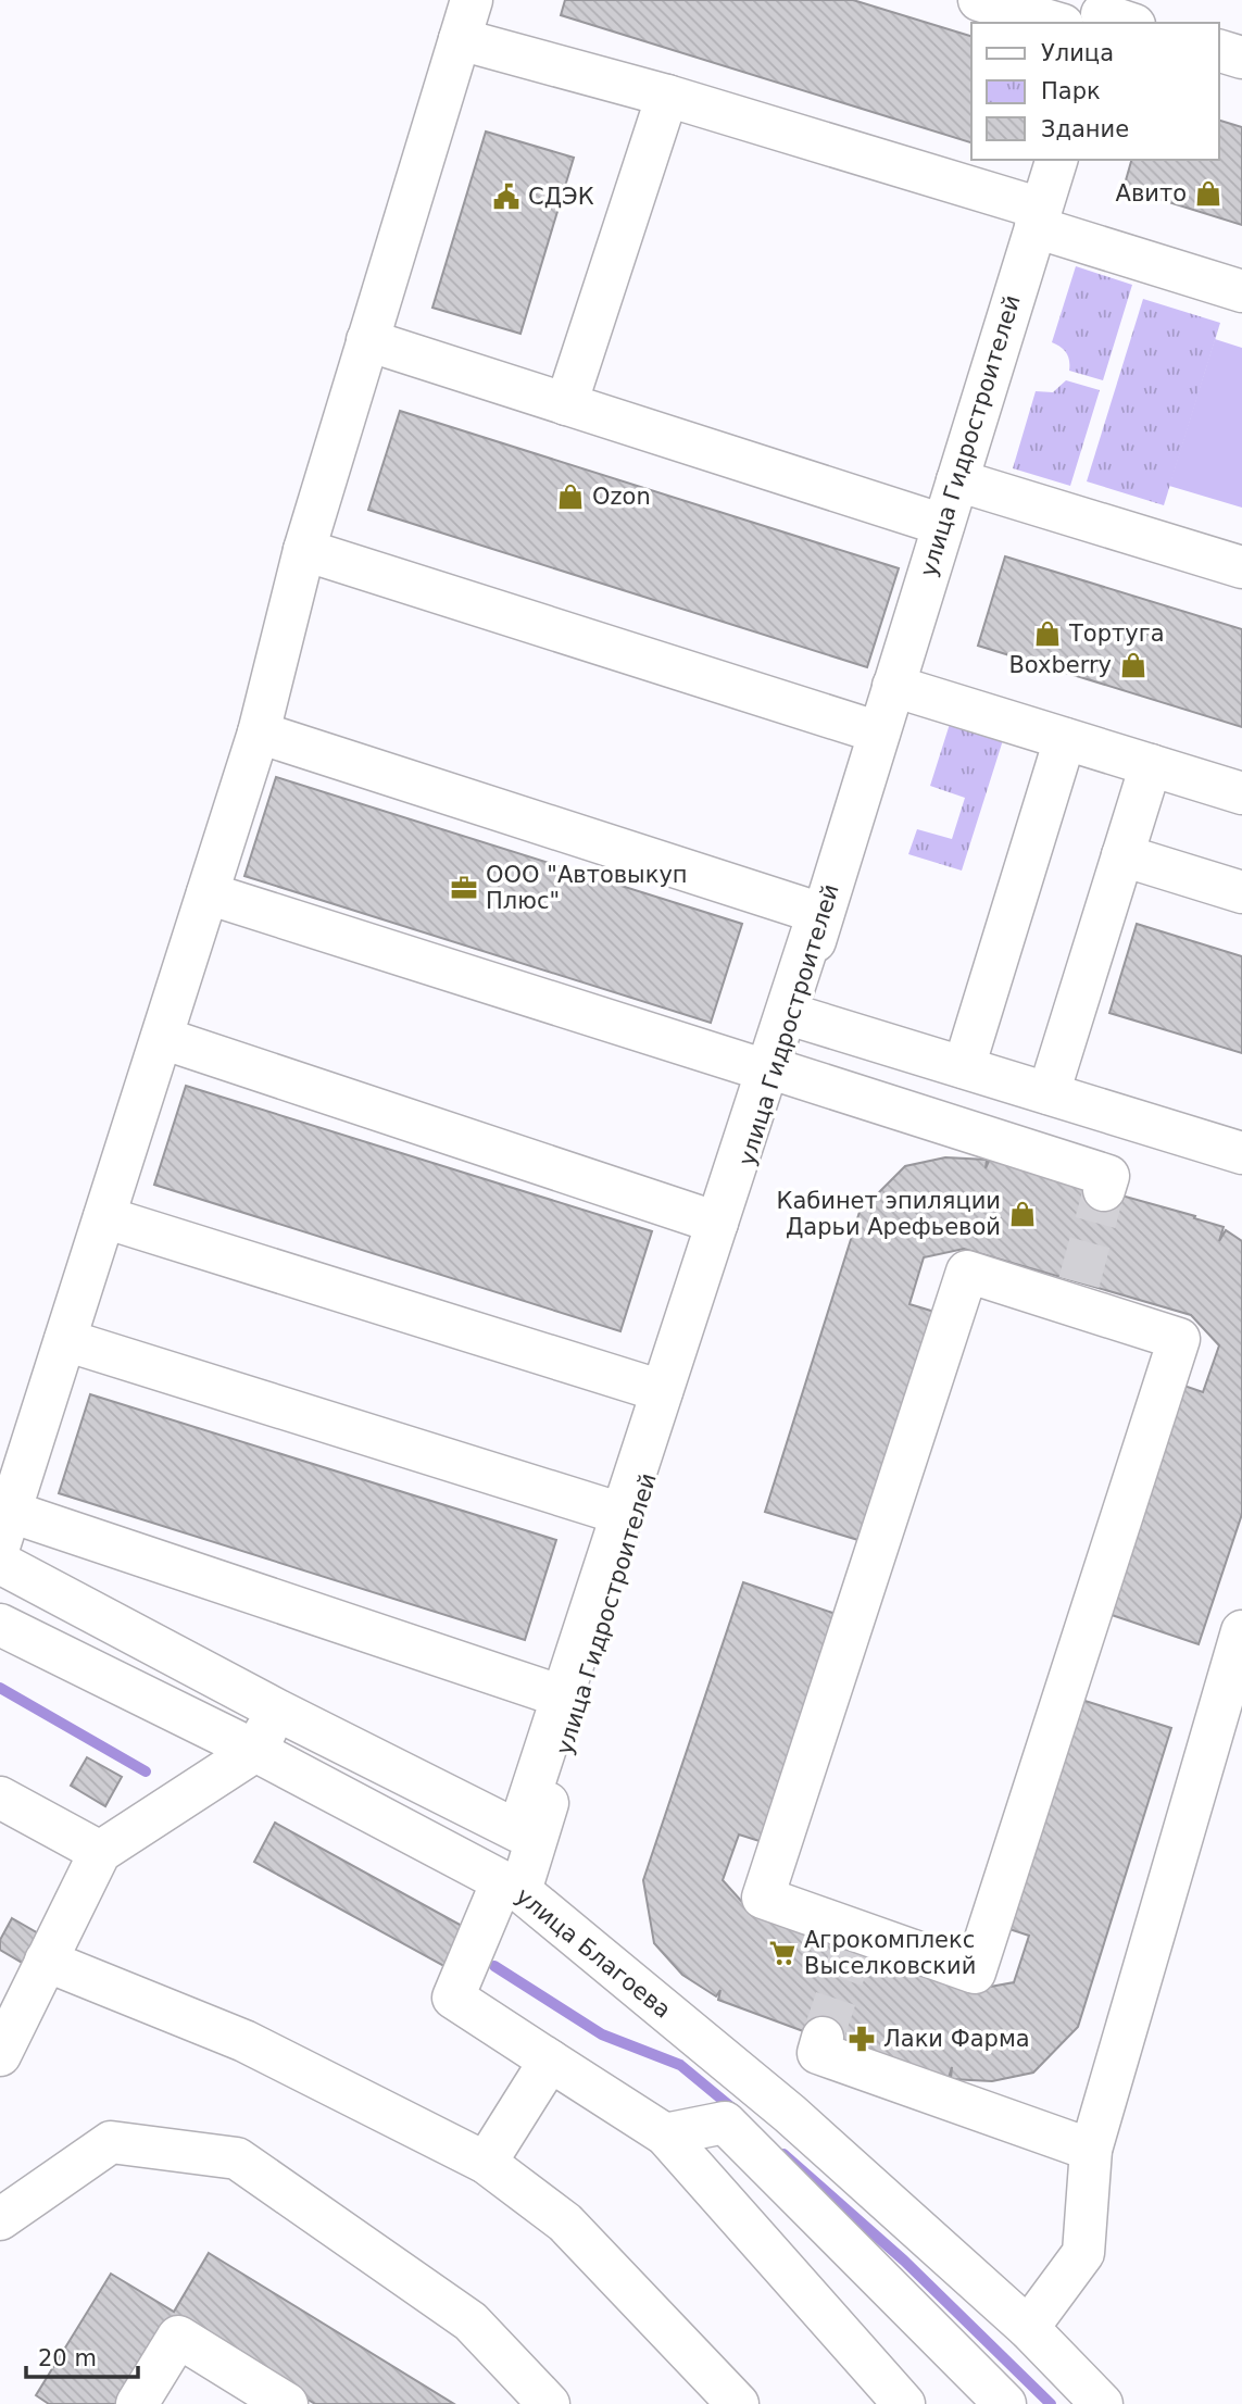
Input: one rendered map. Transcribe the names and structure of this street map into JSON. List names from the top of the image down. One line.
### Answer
{"streets":{"street":["улица Гидростроителей","улица Благоева"]},"crossings":[["улица Гидростроителей","улица Благоева"]],"places":{"shop":["Авито","Ozon","Тортуга","Boxberry","Кабинет эпиляции Дарьи Арефьевой"],"public building":["СДЭК"],"office":["ООО \"Автовыкуп Плюс\""],"supermarket":["Агрокомплекс Выселковский"],"pharmacy":["Лаки Фарма"]},"legend":["Улица","Парк","Здание"],"scale_bar":"20 m"}
